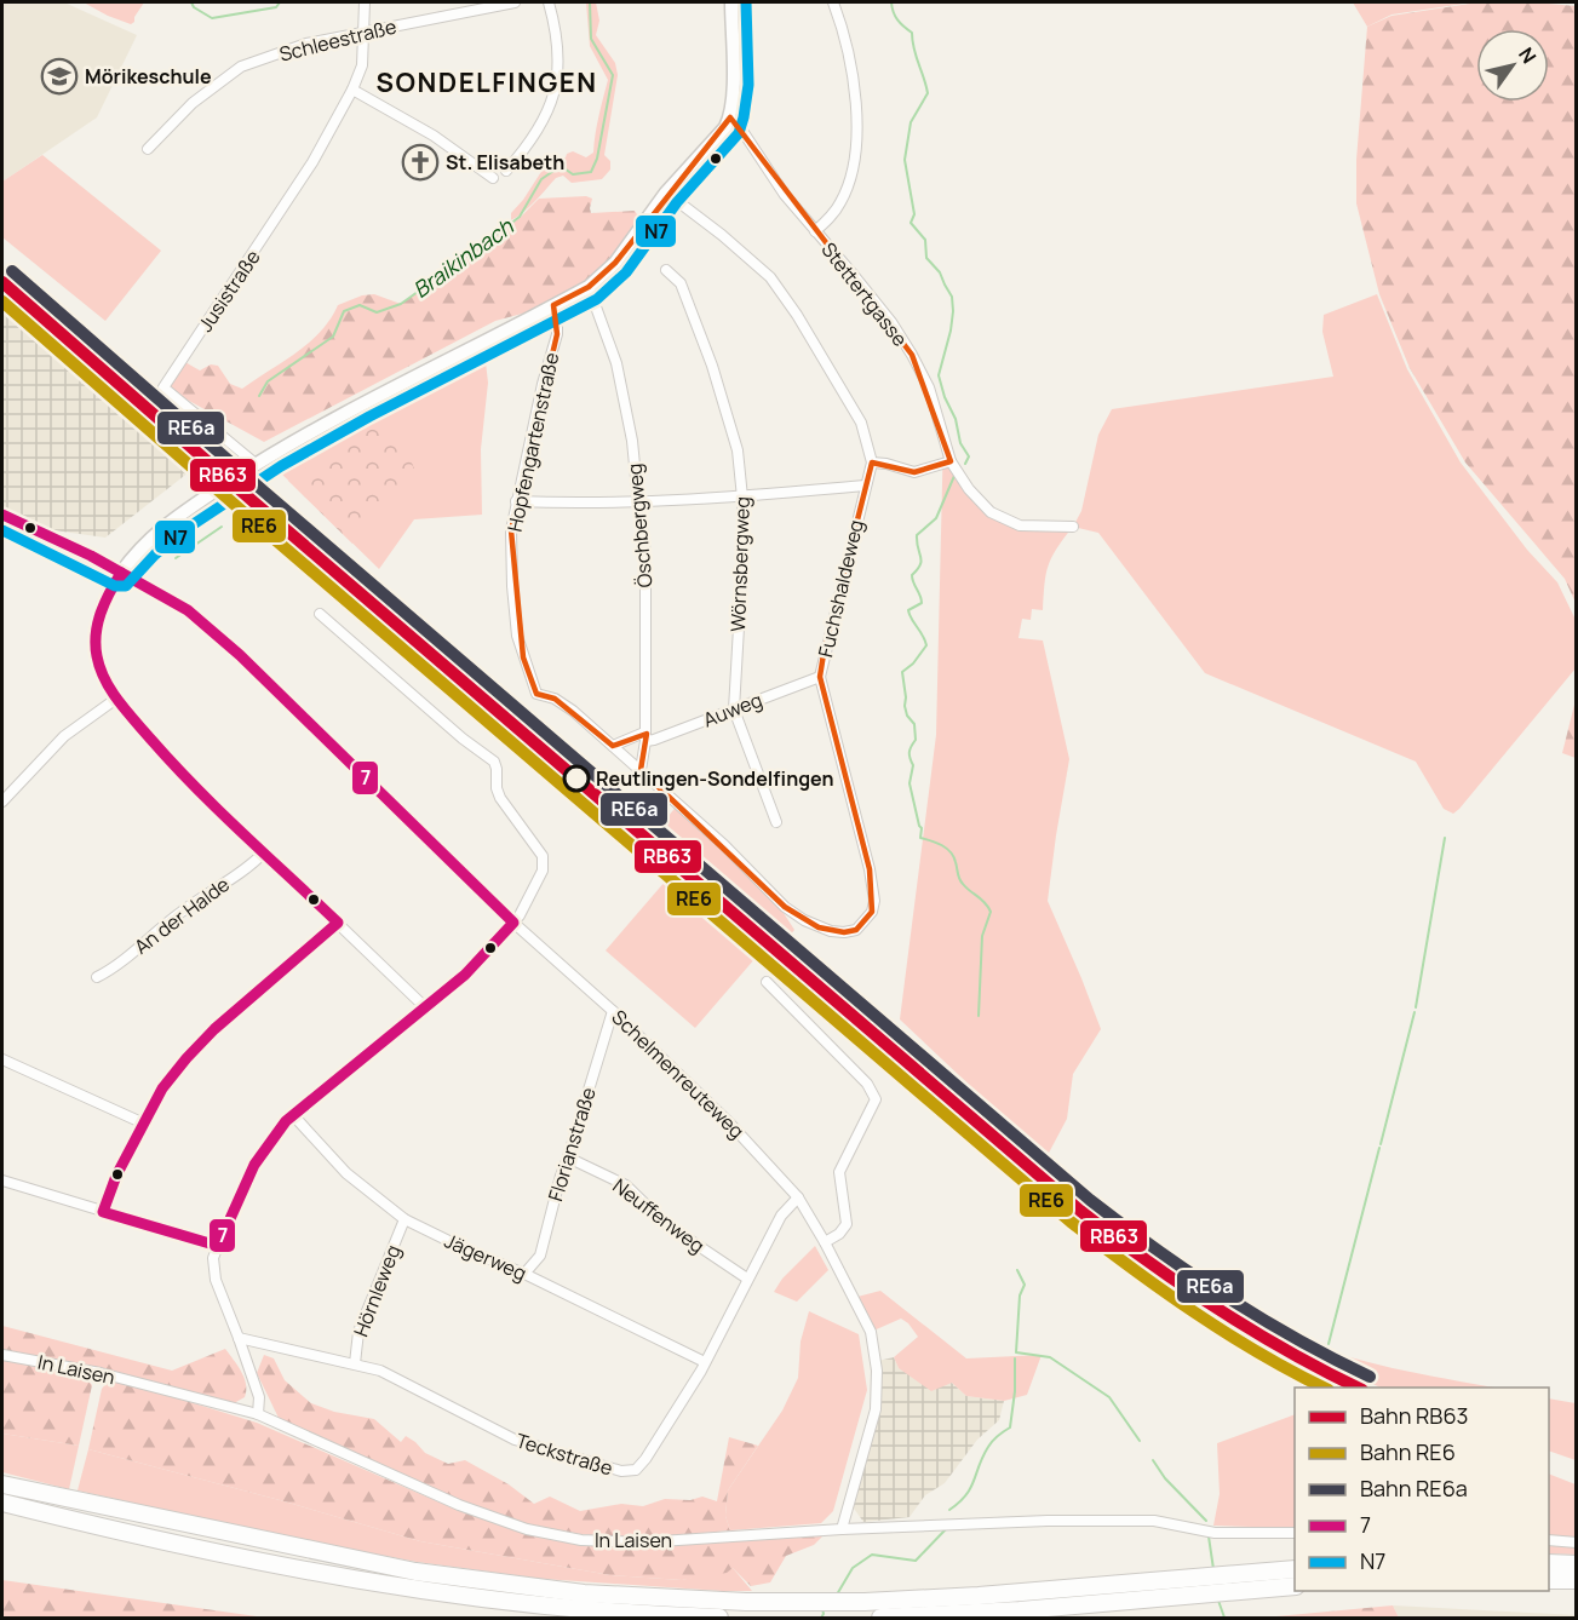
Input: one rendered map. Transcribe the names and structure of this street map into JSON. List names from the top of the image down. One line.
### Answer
{"streets":{"street":["Schleestraße","Jusistraße","Stettertgasse","Hopfengartenstraße","Öschbergweg","Wörnsbergweg","Fuchshaldeweg","Auweg","An der Halde","Schelmenreuteweg","Florianstraße","Neuffenweg","Jägerweg","Hörnleweg","In Laisen","Teckstraße"]},"crossings":[["Schleestraße","Jusistraße"],["Hopfengartenstraße","Fuchshaldeweg"],["Öschbergweg","Fuchshaldeweg"],["Öschbergweg","Auweg"],["Wörnsbergweg","Auweg"],["Fuchshaldeweg","Auweg"],["Schelmenreuteweg","Florianstraße"],["Schelmenreuteweg","In Laisen"],["Schelmenreuteweg","Teckstraße"],["Florianstraße","Neuffenweg"],["Florianstraße","Jägerweg"],["Neuffenweg","Teckstraße"],["Jägerweg","Hörnleweg"],["Jägerweg","Teckstraße"],["Hörnleweg","Teckstraße"]],"districts":["SONDELFINGEN"],"water":["Braikinbach"],"places":{"school or university":["Mörikeschule"],"church":["St. Elisabeth"],"other":["Reutlingen-Sondelfingen"]},"lines":["transit line N7","rail line RE6a","rail line RB63","rail line RE6","transit line 7"],"legend":["Bahn RB63","Bahn RE6","Bahn RE6a","7","N7"],"north":"top right"}
